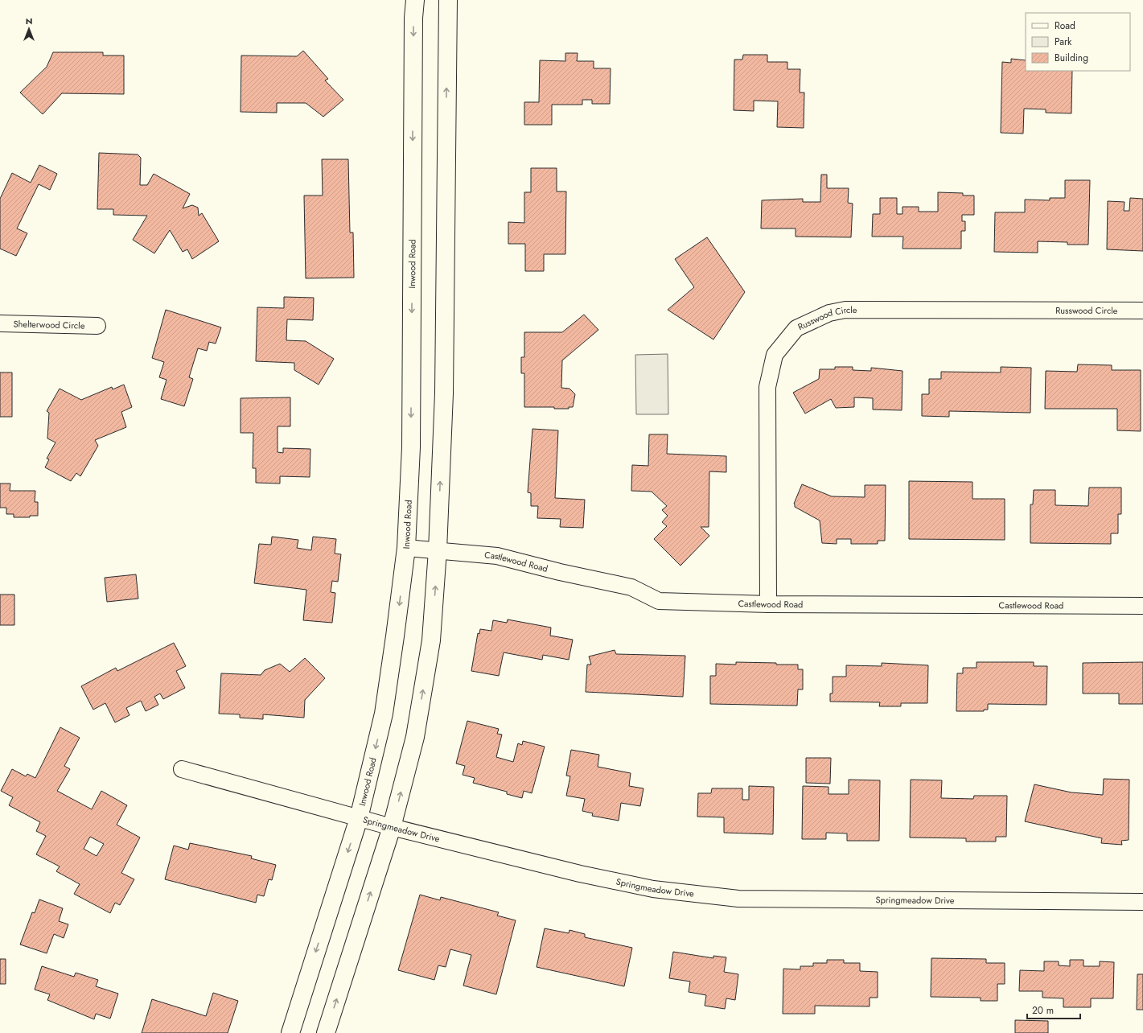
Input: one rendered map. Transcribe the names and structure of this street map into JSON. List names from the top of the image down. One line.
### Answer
{"streets":{"main road":["Inwood Road"],"street":["Russwood Circle","Shelterwood Circle","Castlewood Road","Springmeadow Drive"]},"crossings":[["Inwood Road","Castlewood Road"],["Inwood Road","Springmeadow Drive"],["Russwood Circle","Castlewood Road"]],"legend":["Road","Park","Building"],"scale_bar":"20 m","north":"top"}
